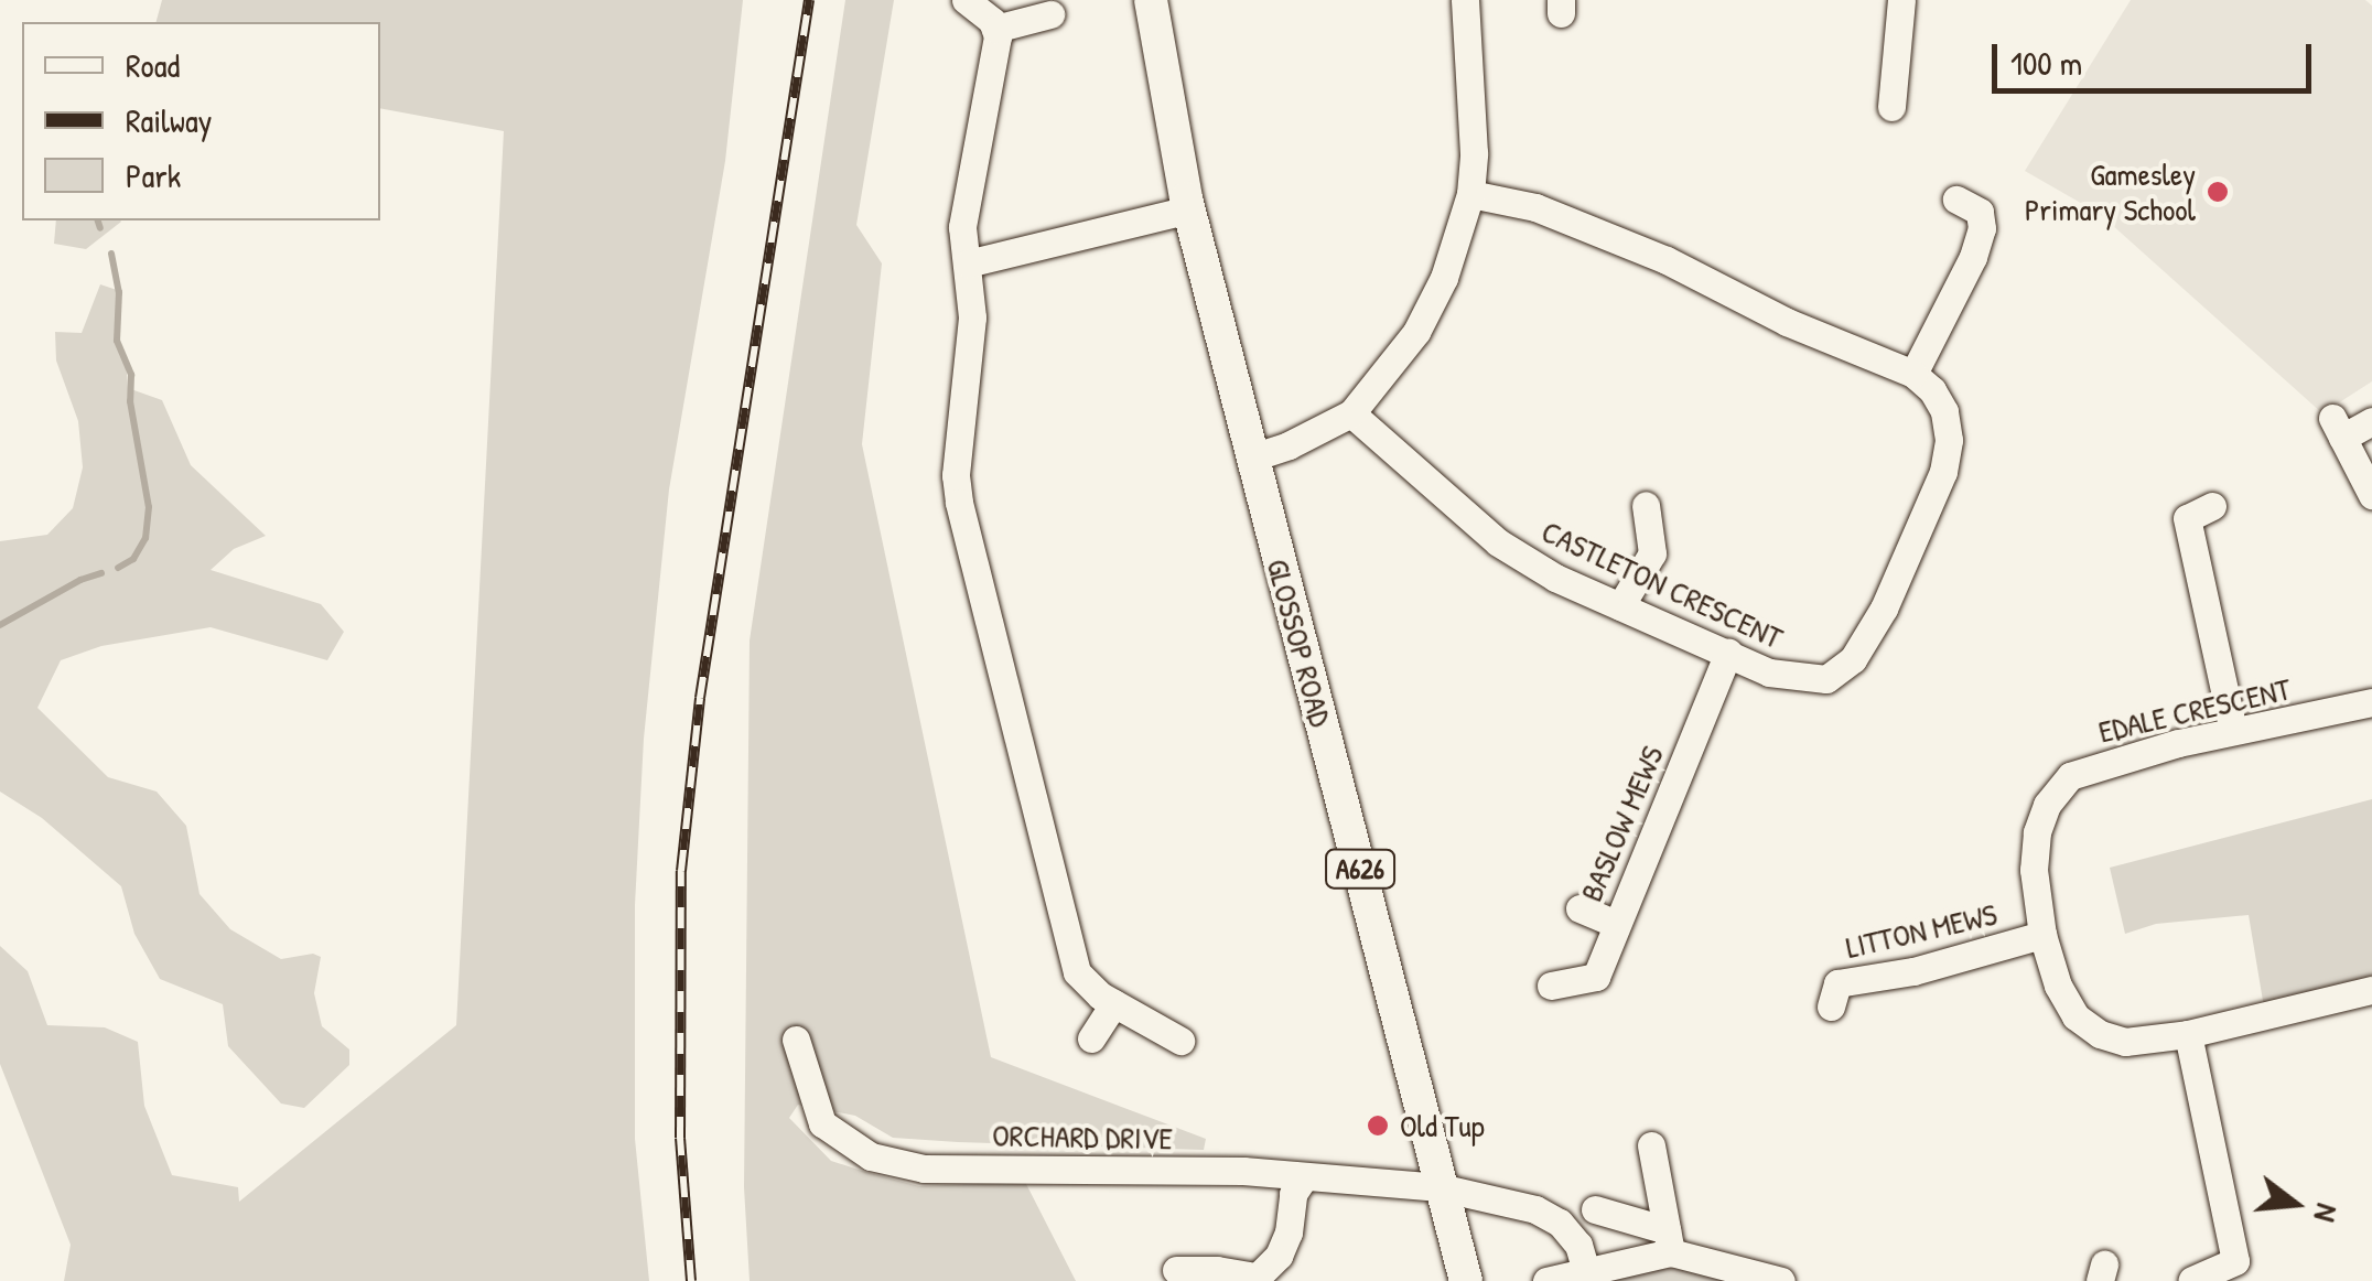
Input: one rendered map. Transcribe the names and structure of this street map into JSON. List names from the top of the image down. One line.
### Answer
{"streets":{"main road":["GLOSSOP ROAD","A626"],"street":["CASTLETON CRESCENT","EDALE CRESCENT","BASLOW MEWS","LITTON MEWS","ORCHARD DRIVE"]},"crossings":[["CASTLETON CRESCENT","BASLOW MEWS"],["GLOSSOP ROAD","ORCHARD DRIVE"],["EDALE CRESCENT","LITTON MEWS"]],"places":["Gamesley Primary School","Old Tup"],"legend":["Road","Railway","Park"],"scale_bar":"100 m","north":"right"}
